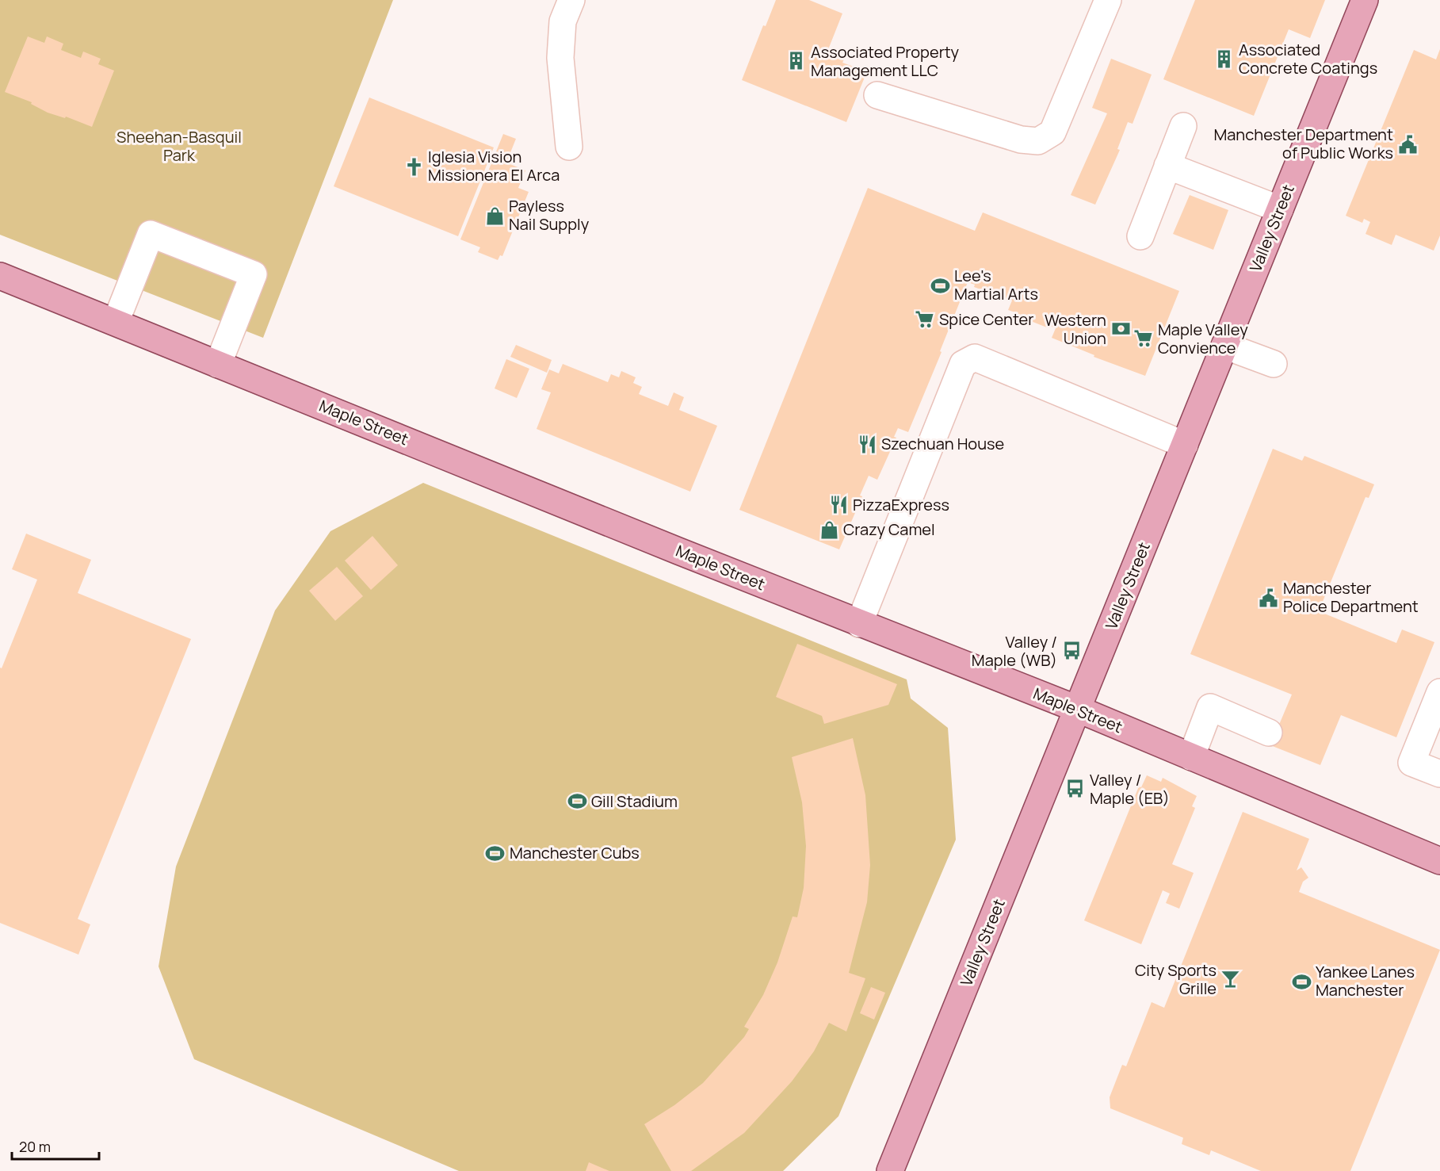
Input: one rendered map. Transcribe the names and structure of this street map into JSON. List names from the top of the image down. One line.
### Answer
{"streets":{"main road":["Valley Street","Maple Street"]},"crossings":[["Valley Street","Maple Street"]],"parks":["Sheehan-Basquil Park"],"places":{"building":["Associated Concrete Coatings","Associated Property Management LLC"],"public building":["Manchester Department of Public Works","Manchester Police Department"],"church":["Iglesia Vision Missionera El Arca"],"shop":["Payless Nail Supply","Crazy Camel"],"sports":["Lee's Martial Arts","Gill Stadium","Manchester Cubs","Yankee Lanes Manchester"],"supermarket":["Spice Center","Maple Valley Convience"],"bank":["Western Union"],"restaurant":["Szechuan House","PizzaExpress"],"bus stop":["Valley / Maple (WB)","Valley / Maple (EB)"],"bar":["City Sports Grille"]},"scale_bar":"20 m"}
